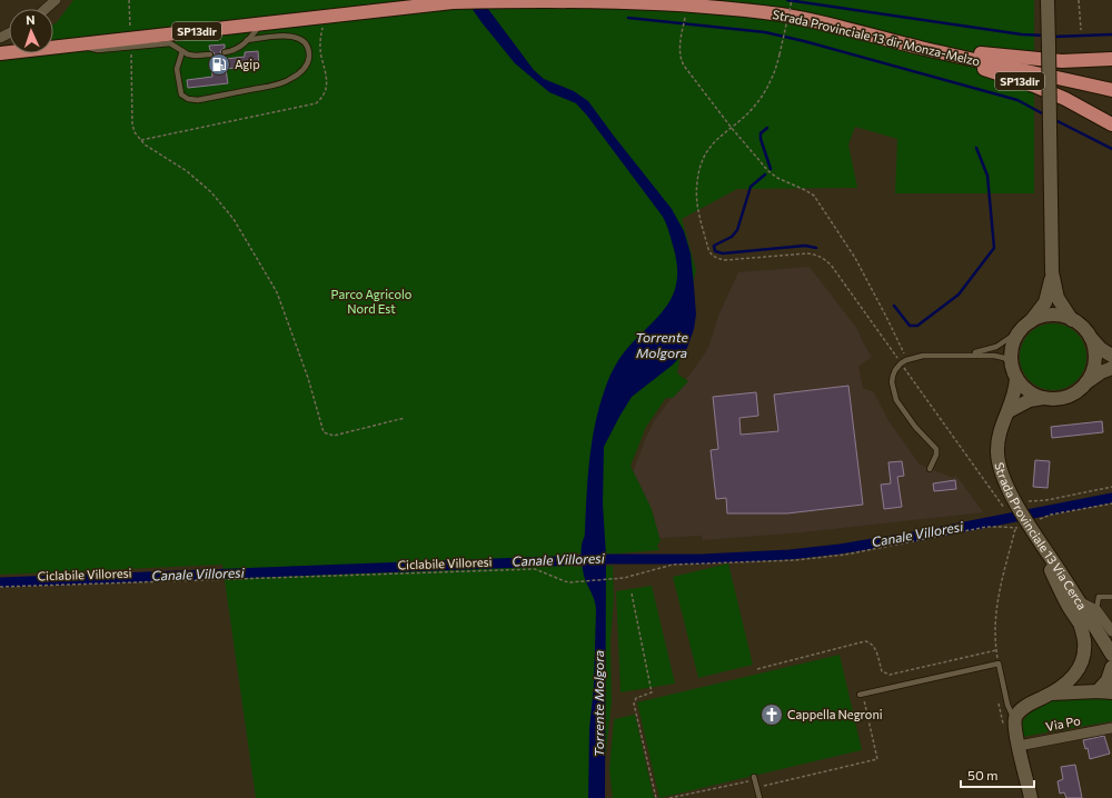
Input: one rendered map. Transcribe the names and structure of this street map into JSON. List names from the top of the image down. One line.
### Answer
{"streets":{"main road":["SP13dir","Strada Provinciale 13 dir Monza-Melzo"],"street":["Strada Provinciale 13 Via Cerca","Via Po"],"path":["Ciclabile Villoresi"]},"crossings":[["SP13dir","Strada Provinciale 13 dir Monza-Melzo"]],"water":["Torrente Molgora","Canale Villoresi"],"parks":["Parco Agricolo Nord Est"],"places":{"fuel station":["Agip"],"church":["Cappella Negroni"]},"scale_bar":"50 m","north":"top"}
